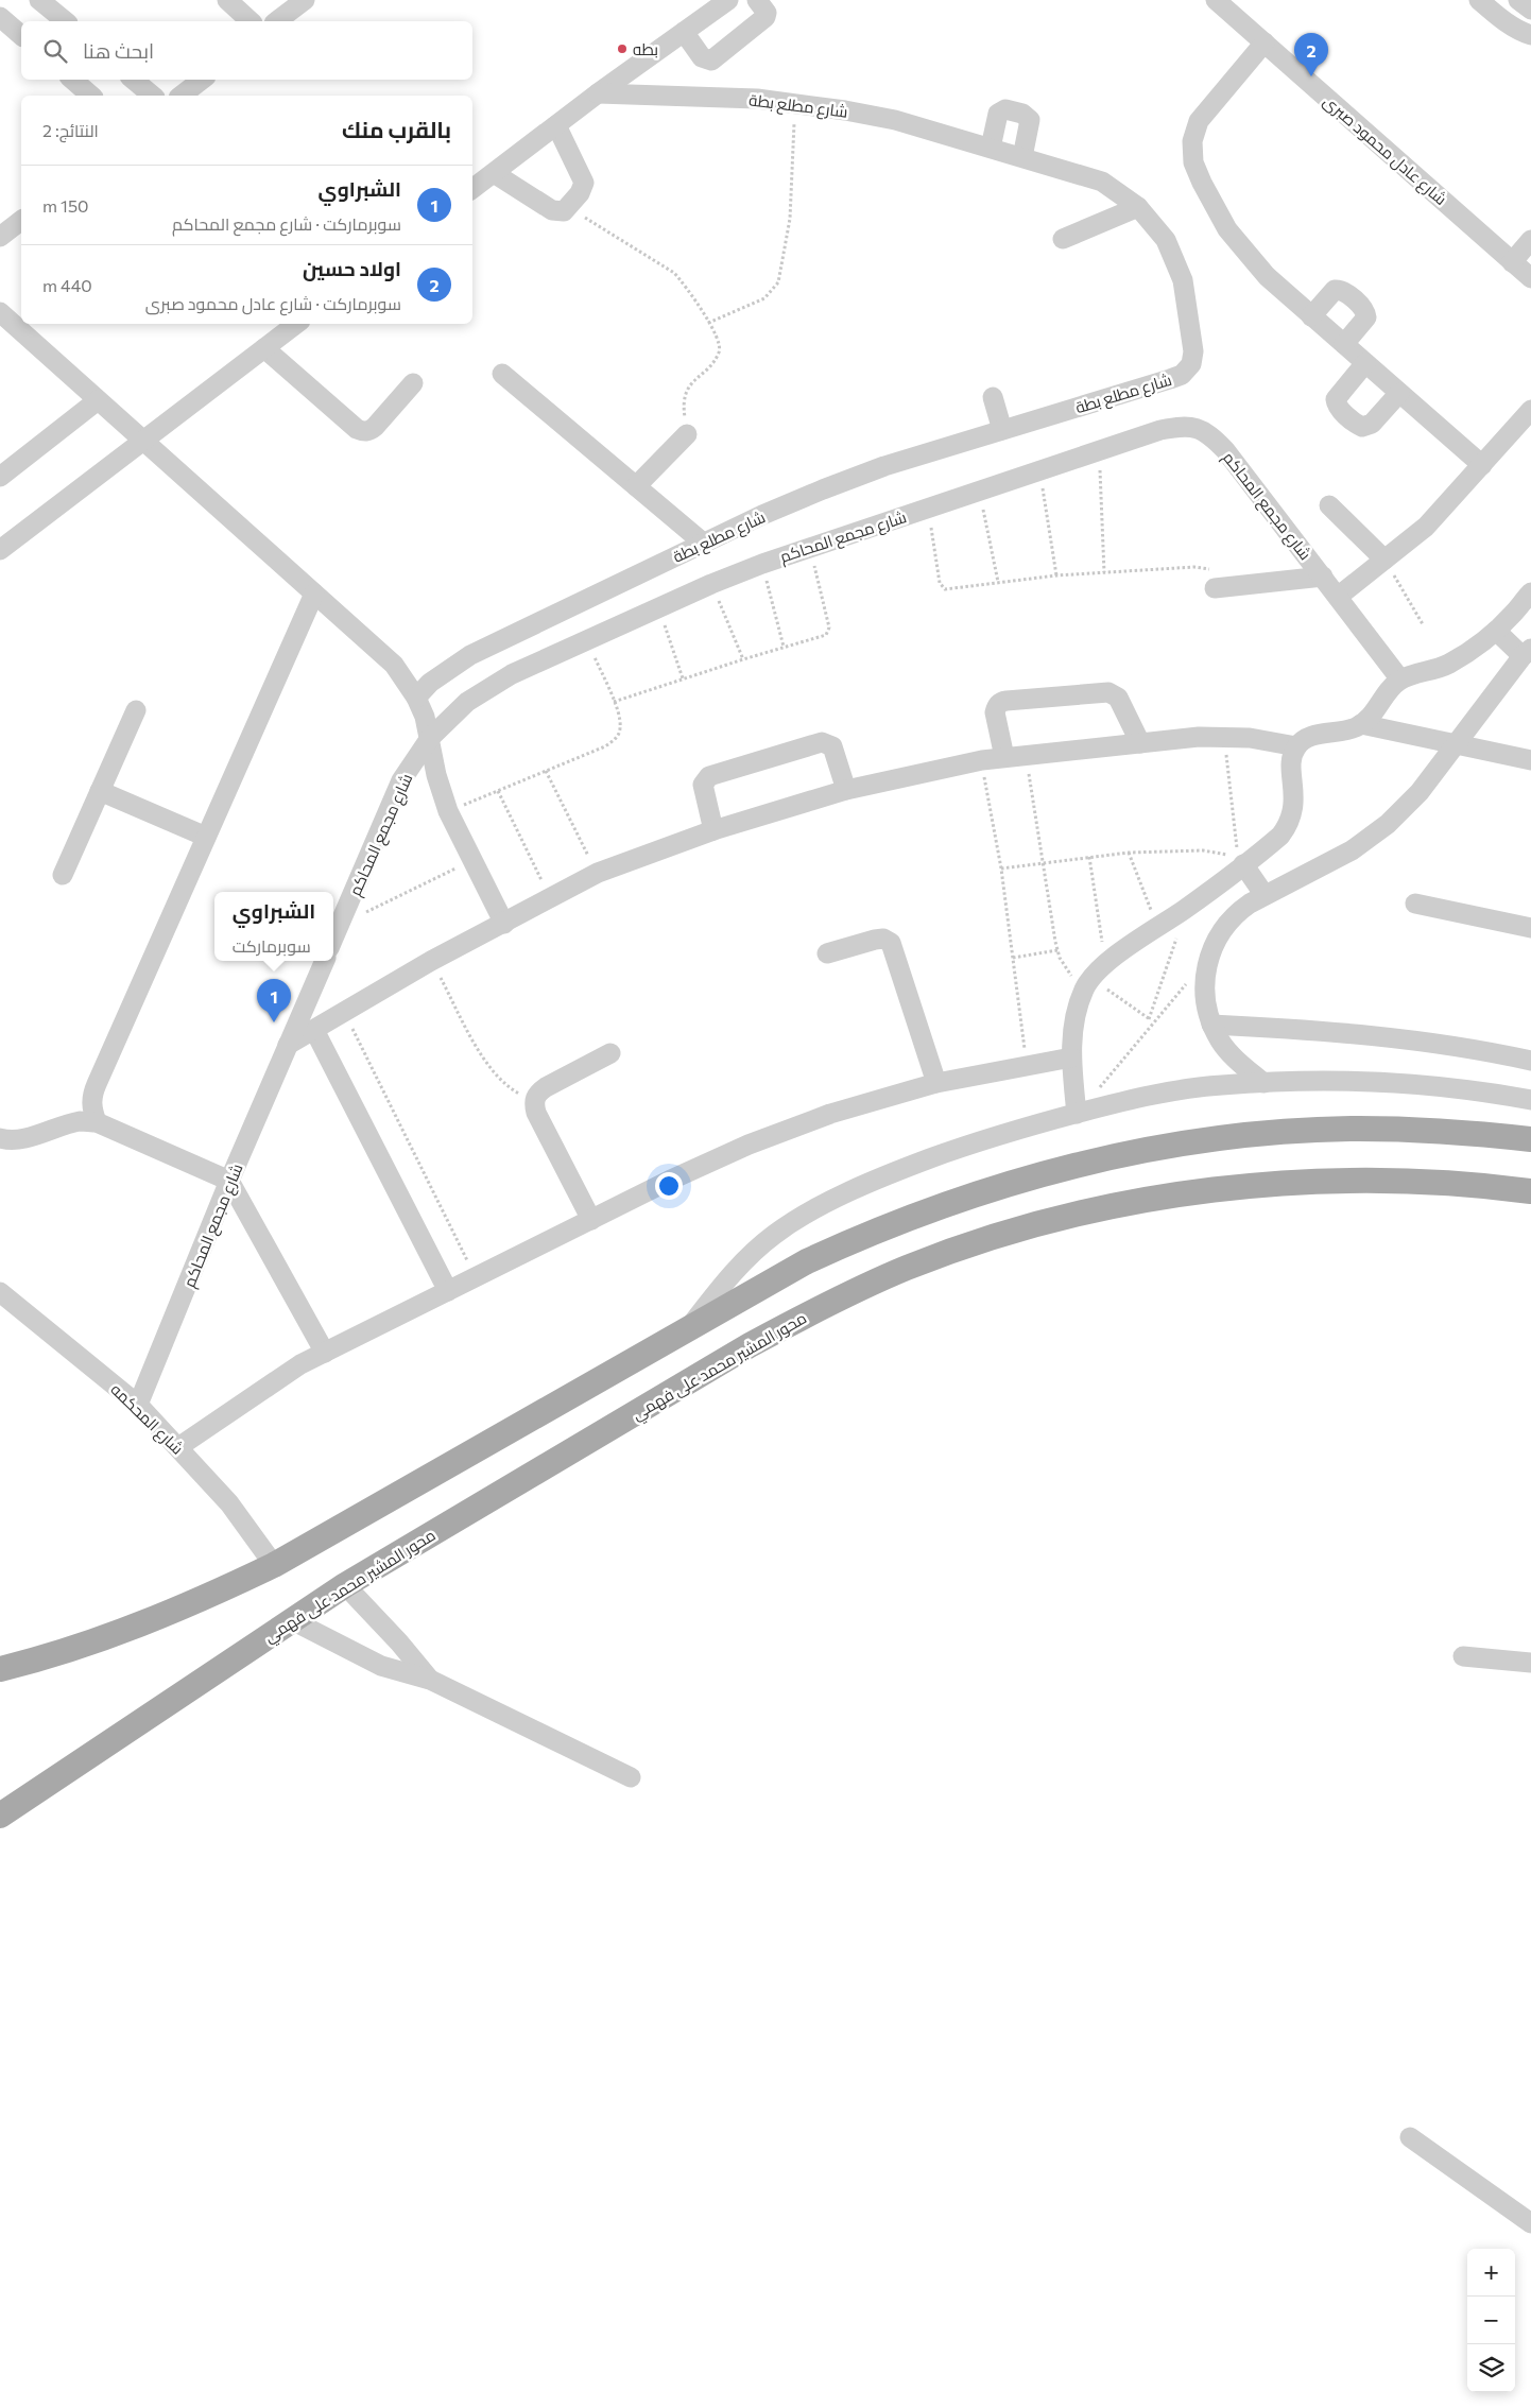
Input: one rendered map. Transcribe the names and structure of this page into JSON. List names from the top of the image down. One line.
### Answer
{"streets":{"main road":["محور المشير محمد على فهمي"],"street":["شارع مطلع بطة","شارع عادل محمود صبرى","شارع مجمع المحاكم","شارع المحكمه"]},"crossings":[["شارع مجمع المحاكم","شارع المحكمه"]],"places":["بطه"],"page":{"search":"ابحث هنا","pins":["2","1"],"heading":["بالقرب منك","النتائج: 2"],"list":[{"mark":"1","name":"الشبراوي","note":"سوبرماركت · شارع مجمع المحاكم","value":"150 m"},{"mark":"2","name":"اولاد حسين","note":"سوبرماركت · شارع عادل محمود صبرى","value":"440 m"}],"popup":["الشبراوي","سوبرماركت"],"map_buttons":["+","−"]}}
